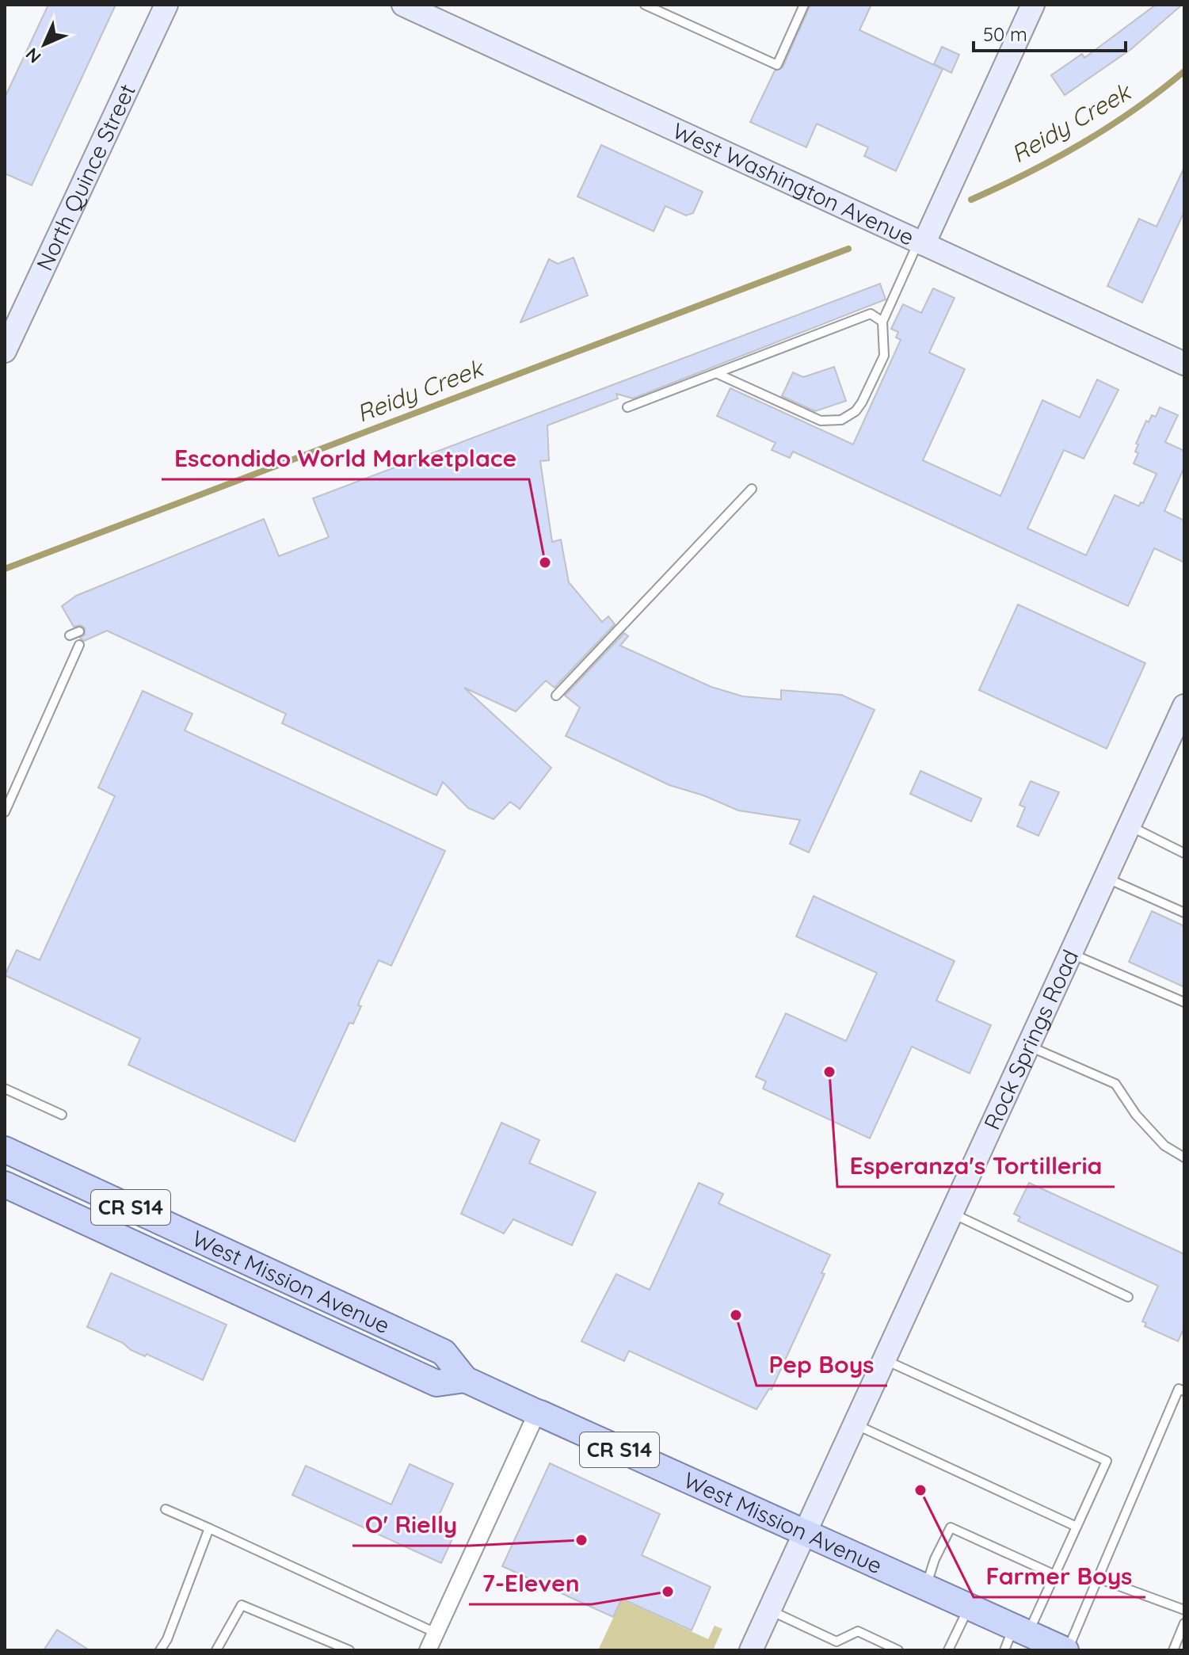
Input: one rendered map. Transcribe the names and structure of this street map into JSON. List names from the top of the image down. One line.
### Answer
{"streets":{"main road":["CR S14","West Mission Avenue"],"street":["North Quince Street","West Washington Avenue","Rock Springs Road"]},"crossings":[["Rock Springs Road","West Mission Avenue"]],"water":["Reidy Creek"],"places":["Escondido World Marketplace","Esperanza's Tortilleria","Pep Boys","Farmer Boys","O' Rielly","7-Eleven"],"scale_bar":"50 m","north":"bottom left"}
